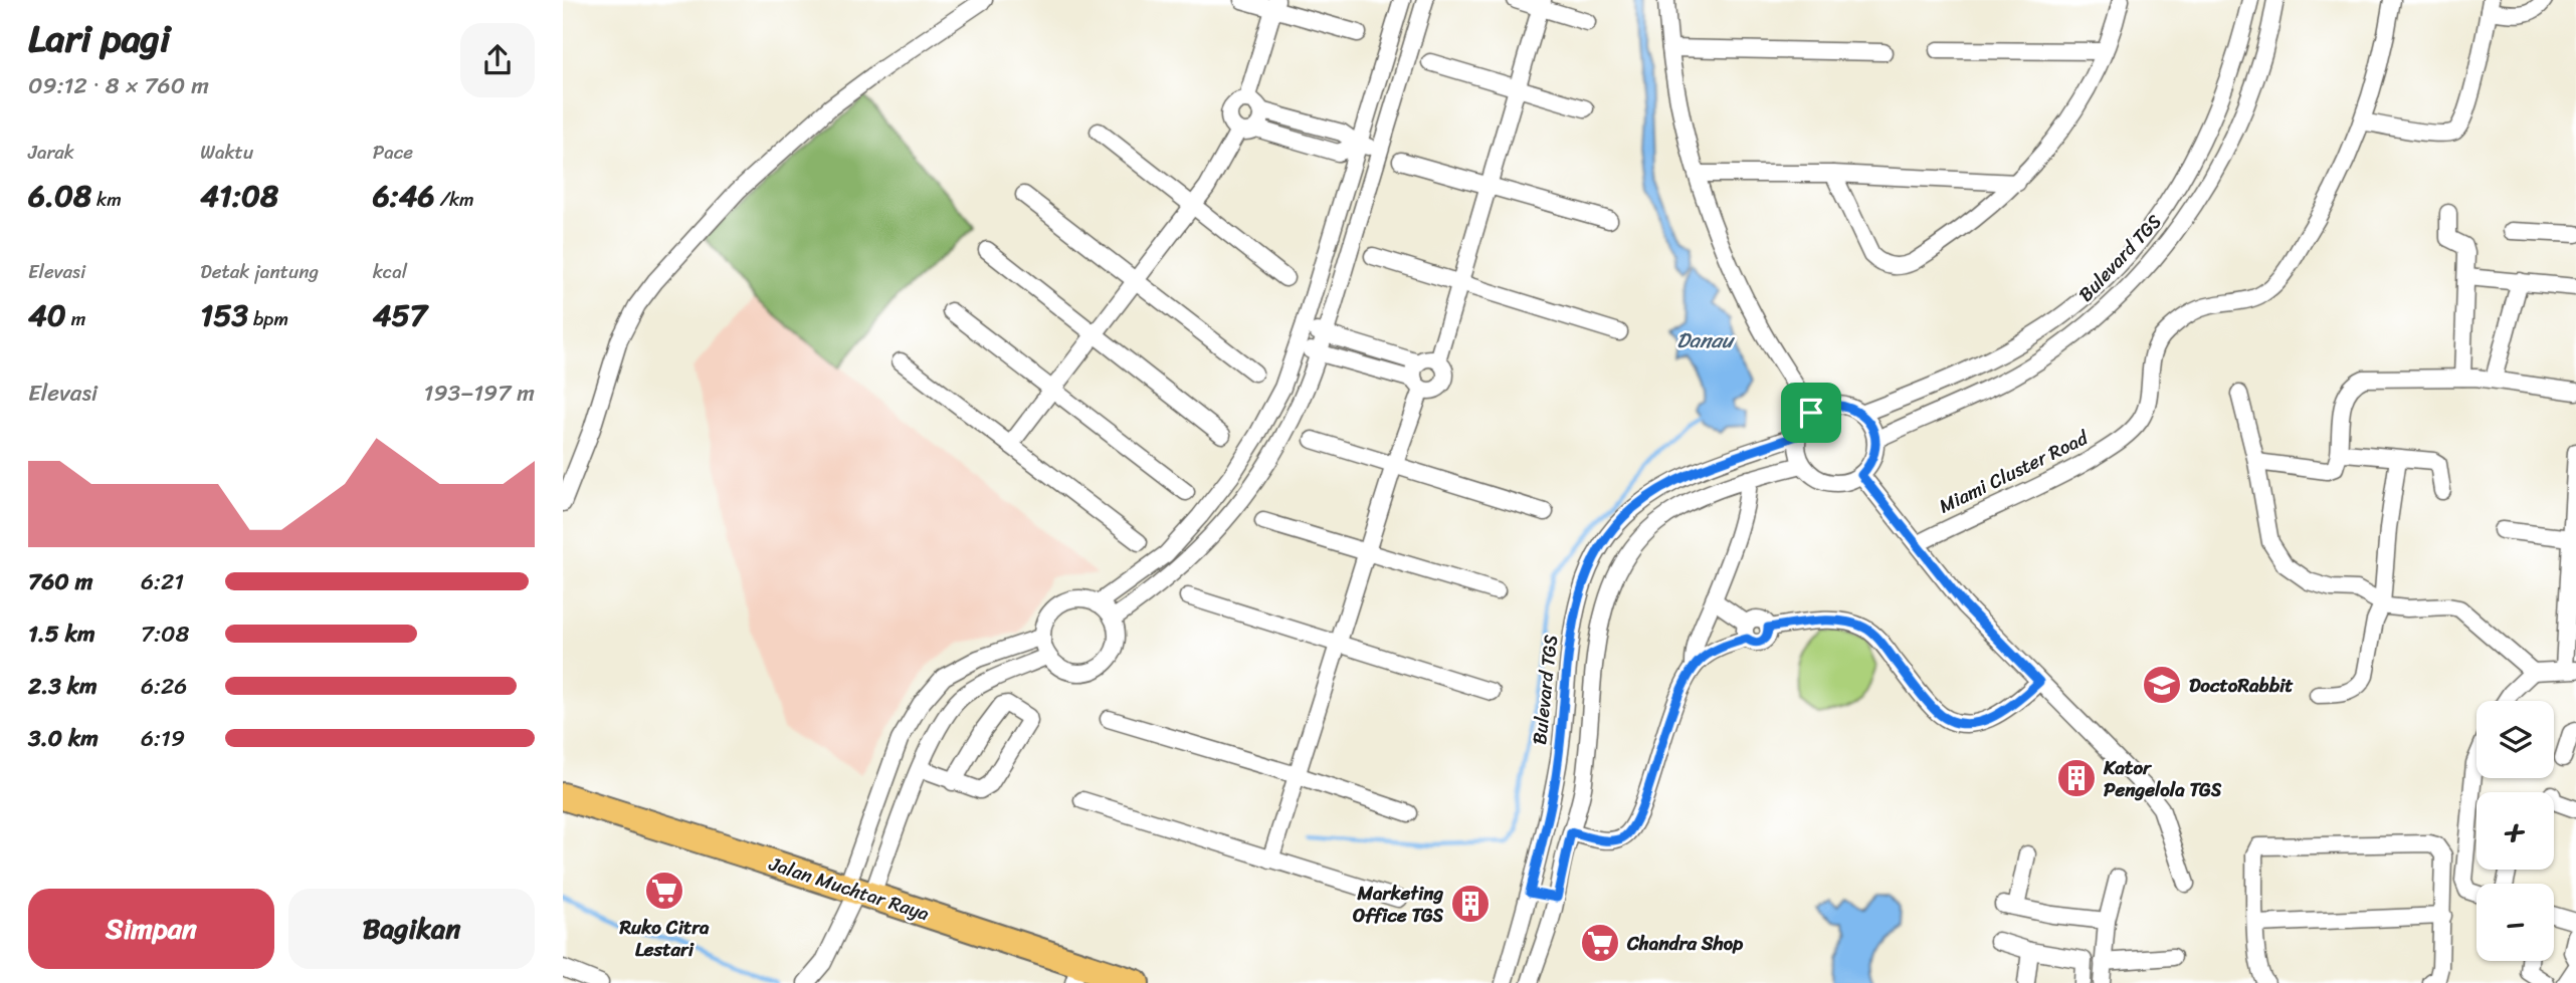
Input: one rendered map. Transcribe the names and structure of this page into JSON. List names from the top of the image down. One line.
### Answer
{"streets":{"highway":["Jalan Muchtar Raya"],"street":["Bulevard TGS","Miami Cluster Road"]},"water":["Danau"],"places":{"school or university":["DoctoRabbit"],"building":["Kator Pengelola TGS","Marketing Office TGS"],"supermarket":["Ruko Citra Lestari","Chandra Shop"]},"page":{"heading":["Lari pagi","09:12 · 8 × 760 m"],"stats":[["Jarak","6.08 km"],["Waktu","41:08"],["Pace","6:46 /km"],["Elevasi","40 m"],["Detak jantung","153 bpm"],["kcal","457"]],"chart":["Elevasi","193–197 m"],"list":[{"name":"760 m","note":"6:21"},{"name":"1.5 km","note":"7:08"},{"name":"2.3 km","note":"6:26"},{"name":"3.0 km","note":"6:19"}],"map_buttons":["+","−"],"buttons":["Simpan","Bagikan"]}}
